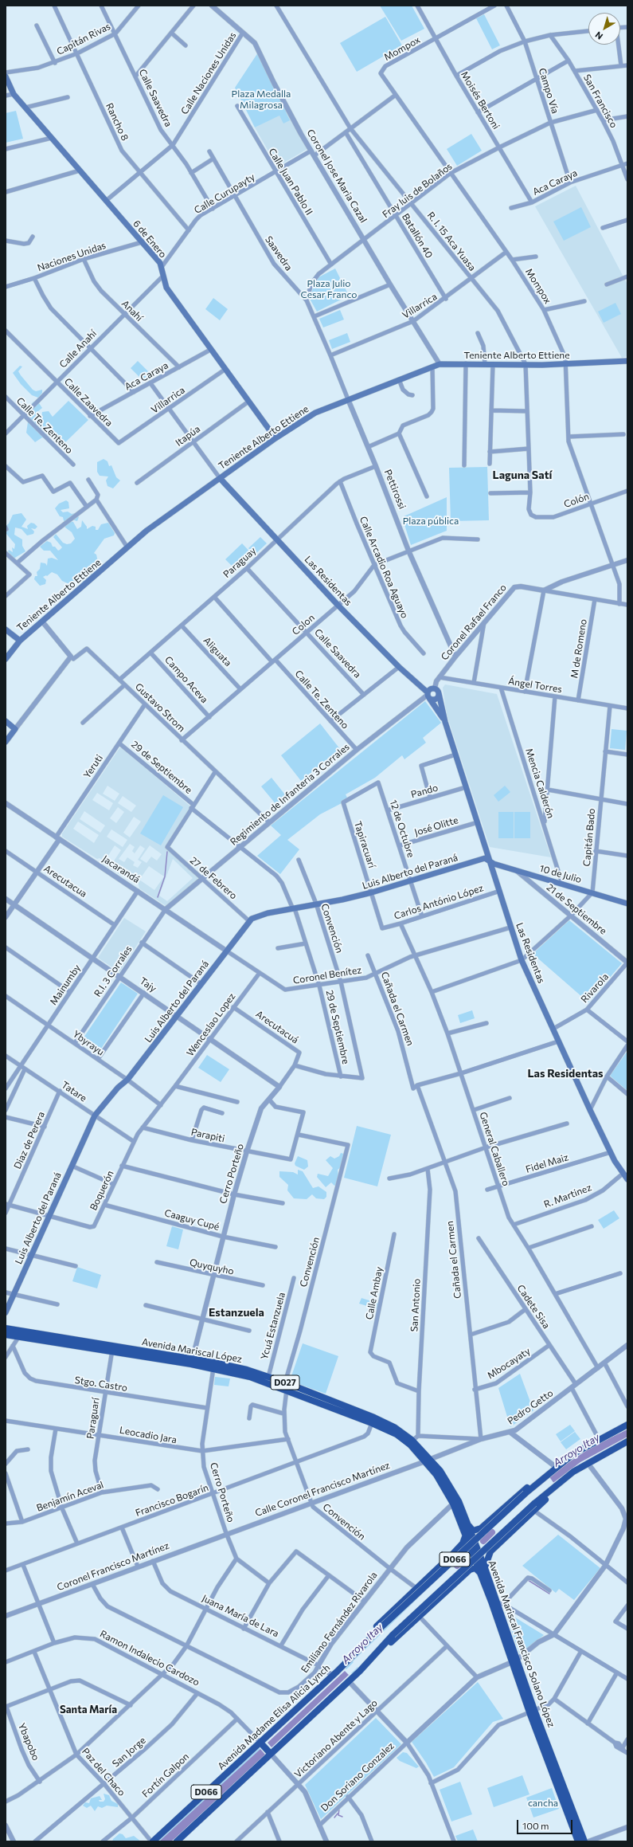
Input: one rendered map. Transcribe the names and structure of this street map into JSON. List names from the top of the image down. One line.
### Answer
{"streets":{"highway":["Avenida Mariscal López","D027","D066","Avenida Mariscal Francisco Solano López","Ramon Indalecio Cardozo","Avenida Madame Elisa Alicia Lynch"],"main road":["6 de Enero","Teniente Alberto Ettiene","Las Residentas","Luis Alberto del Paraná","10 de Julio"],"street":["Capitán Rivas","Mompox","Calle Naciones Unidas","Campo Vía","Calle Saavedra","Moisés Bertoni","San Francisco","Rancho 8","Coronel Jose Maria Cazal","Calle Juan Pablo II","Aca Caraya","Fray luis de Bolaños","Calle Curupayty","Batallón 40","R. I. 15 Aca Yuasa","Saavedra","Naciones Unidas","Villarrica","Anahí","Calle Anahí","Calle Zaavedra","Calle Te. Zenteno","Itapúa","Pettirossi","Colón","Paraguay","Calle Arcadio Roa Aguayo","Coronel Rafael Franco","Colon","M de Romeno","Aliguata","Campo Aceva","Ángel Torres","Gustavo Strom","Yeruti","29 de Septiembre","Mencia Calderón","Pando","Regimiento de Infanteria 3 Corrales","José Olitte","12 de Octubre","Capitán Bado","Tapiracuarí","Jacarandá","27 de Febrero","Arecutacua","Carlos António López","21 de Septiembre","Convención","R.I. 3 Corrales","Coronel Benítez","Mainumby","Tajy","Rivarola","Cañada el Carmen","Wenceslao Lopez","Arecutacuá","Ybyrayu","Tatare","Parapiti","Diaz de Perera","General Caballero","Fidel Maiz","Cerro Porteño","Boquerón","R. Martinez","Caaguy Cupé","Quyquyho","Calle Ambay","San Antonio","Cadete Sisa","Ycuá Estanzuela","Mbocayaty","Stgo. Castro","Pedro Getto","Paraguarí","Leocadio Jara","Calle Coronel Francisco Martínez","Benjamín Aceval","Francisco Bogarín","Coronel Francisco Martínez","Juana María de Lara","Emiliano Fernández Rivarola","Victoriano Abente y Lago","Ybapobo","San Jorge","Paz del Chaco","Fortín Galpon","Don Soriano Gonzalez"]},"crossings":[["Capitán Rivas","Calle Saavedra"],["Capitán Rivas","Rancho 8"],["Mompox","Moisés Bertoni"],["Mompox","Fray luis de Bolaños"],["Mompox","Villarrica"],["Mompox","Teniente Alberto Ettiene"],["Mompox","Colón"],["Calle Naciones Unidas","Calle Saavedra"],["Calle Naciones Unidas","Rancho 8"],["Calle Naciones Unidas","Coronel Jose Maria Cazal"],["Calle Naciones Unidas","6 de Enero"],["Campo Vía","Aca Caraya"],["Campo Vía","Fray luis de Bolaños"],["Calle Saavedra","Calle Curupayty"],["Calle Saavedra","Paraguay"],["Calle Saavedra","Colon"],["Moisés Bertoni","Aca Caraya"],["Moisés Bertoni","Fray luis de Bolaños"],["San Francisco","Aca Caraya"],["San Francisco","Fray luis de Bolaños"],["Rancho 8","Calle Curupayty"],["Coronel Jose Maria Cazal","Fray luis de Bolaños"],["Coronel Jose Maria Cazal","Calle Curupayty"],["Coronel Jose Maria Cazal","Villarrica"],["Coronel Jose Maria Cazal","Teniente Alberto Ettiene"],["Calle Juan Pablo II","Fray luis de Bolaños"],["Calle Juan Pablo II","Calle Curupayty"],["Aca Caraya","6 de Enero"],["Aca Caraya","Anahí"],["Aca Caraya","Calle Zaavedra"],["Fray luis de Bolaños","Batallón 40"],["Fray luis de Bolaños","R. I. 15 Aca Yuasa"],["Fray luis de Bolaños","Saavedra"],["Calle Curupayty","6 de Enero"],["Calle Curupayty","Saavedra"],["Batallón 40","Villarrica"],["6 de Enero","Naciones Unidas"],["6 de Enero","Villarrica"],["6 de Enero","Calle Anahí"],["6 de Enero","Teniente Alberto Ettiene"],["6 de Enero","Itapúa"],["R. I. 15 Aca Yuasa","Villarrica"],["R. I. 15 Aca Yuasa","Teniente Alberto Ettiene"],["R. I. 15 Aca Yuasa","Colón"],["Saavedra","Villarrica"],["Saavedra","Teniente Alberto Ettiene"],["Saavedra","Pettirossi"],["Naciones Unidas","Anahí"],["Villarrica","Calle Zaavedra"],["Anahí","Calle Anahí"],["Calle Anahí","Calle Zaavedra"],["Calle Anahí","Calle Te. Zenteno"],["Teniente Alberto Ettiene","Pettirossi"],["Teniente Alberto Ettiene","Las Residentas"],["Calle Te. Zenteno","Paraguay"],["Calle Te. Zenteno","Colon"],["Calle Te. Zenteno","Regimiento de Infanteria 3 Corrales"],["Pettirossi","Paraguay"],["Pettirossi","Coronel Rafael Franco"],["Paraguay","Calle Arcadio Roa Aguayo"],["Paraguay","Las Residentas"],["Paraguay","Aliguata"],["Paraguay","Campo Aceva"],["Paraguay","Gustavo Strom"],["Calle Arcadio Roa Aguayo","Colon"],["Las Residentas","Colon"],["Las Residentas","Pando"],["Las Residentas","Regimiento de Infanteria 3 Corrales"],["Las Residentas","José Olitte"],["Las Residentas","Luis Alberto del Paraná"],["Las Residentas","10 de Julio"],["Las Residentas","Carlos António López"],["Las Residentas","Coronel Benítez"],["Las Residentas","Rivarola"],["Las Residentas","Fidel Maiz"],["Las Residentas","R. Martinez"],["Coronel Rafael Franco","Ángel Torres"],["Colon","Aliguata"],["Colon","Campo Aceva"],["Colon","Gustavo Strom"],["M de Romeno","Ángel Torres"],["Ángel Torres","Mencia Calderón"],["Ángel Torres","Capitán Bado"],["Gustavo Strom","Yeruti"],["Gustavo Strom","Regimiento de Infanteria 3 Corrales"],["Yeruti","29 de Septiembre"],["Yeruti","Jacarandá"],["Yeruti","Arecutacua"],["Yeruti","Tajy"],["29 de Septiembre","Regimiento de Infanteria 3 Corrales"],["29 de Septiembre","Luis Alberto del Paraná"],["29 de Septiembre","27 de Febrero"],["29 de Septiembre","Convención"],["29 de Septiembre","Coronel Benítez"],["Mencia Calderón","10 de Julio"],["Pando","12 de Octubre"],["Regimiento de Infanteria 3 Corrales","Jacarandá"],["Regimiento de Infanteria 3 Corrales","27 de Febrero"],["Regimiento de Infanteria 3 Corrales","R.I. 3 Corrales"],["José Olitte","12 de Octubre"],["12 de Octubre","Tapiracuarí"],["12 de Octubre","Luis Alberto del Paraná"],["12 de Octubre","Carlos António López"],["Capitán Bado","10 de Julio"],["Tapiracuarí","Luis Alberto del Paraná"],["Tapiracuarí","Carlos António López"],["Jacarandá","Luis Alberto del Paraná"],["Jacarandá","R.I. 3 Corrales"],["Jacarandá","Coronel Benítez"],["Jacarandá","Mainumby"],["Luis Alberto del Paraná","10 de Julio"],["Luis Alberto del Paraná","27 de Febrero"],["Luis Alberto del Paraná","Convención"],["Luis Alberto del Paraná","Coronel Benítez"],["Luis Alberto del Paraná","Tajy"],["Luis Alberto del Paraná","Ybyrayu"],["Luis Alberto del Paraná","Tatare"],["Luis Alberto del Paraná","Boquerón"],["10 de Julio","21 de Septiembre"],["Arecutacua","Mainumby"],["Carlos António López","General Caballero"],["21 de Septiembre","Rivarola"],["Convención","Coronel Benítez"],["Convención","Parapiti"],["Convención","Avenida Mariscal López"],["Convención","Leocadio Jara"],["Convención","Calle Coronel Francisco Martínez"],["Convención","Francisco Bogarín"],["Convención","Emiliano Fernández Rivarola"],["R.I. 3 Corrales","Tajy"],["R.I. 3 Corrales","Ybyrayu"],["Coronel Benítez","Cañada el Carmen"],["Coronel Benítez","Wenceslao Lopez"],["Coronel Benítez","General Caballero"],["Mainumby","Tajy"],["Mainumby","Ybyrayu"],["Mainumby","Tatare"],["Tajy","Wenceslao Lopez"],["Tajy","Cerro Porteño"],["Cañada el Carmen","Mbocayaty"],["Cañada el Carmen","Pedro Getto"],["Wenceslao Lopez","Arecutacuá"],["Wenceslao Lopez","Boquerón"],["Arecutacuá","Cerro Porteño"],["Ybyrayu","Boquerón"],["Tatare","Diaz de Perera"],["Tatare","Boquerón"],["Parapiti","Cerro Porteño"],["Parapiti","Boquerón"],["Diaz de Perera","Boquerón"],["General Caballero","Fidel Maiz"],["General Caballero","R. Martinez"],["General Caballero","Pedro Getto"],["Cerro Porteño","Caaguy Cupé"],["Cerro Porteño","Quyquyho"],["Cerro Porteño","Avenida Mariscal López"],["Cerro Porteño","Stgo. Castro"],["Cerro Porteño","Leocadio Jara"],["Cerro Porteño","Calle Coronel Francisco Martínez"],["Cerro Porteño","Francisco Bogarín"],["Cerro Porteño","Coronel Francisco Martínez"],["Boquerón","Caaguy Cupé"],["Calle Ambay","San Antonio"],["Cadete Sisa","Mbocayaty"],["Cadete Sisa","Pedro Getto"],["Ycuá Estanzuela","Avenida Mariscal López"],["Avenida Mariscal López","Pedro Getto"],["Avenida Mariscal López","Paraguarí"],["Avenida Mariscal López","Calle Coronel Francisco Martínez"],["Avenida Mariscal López","Francisco Bogarín"],["Avenida Mariscal López","Avenida Mariscal Francisco Solano López"],["Stgo. Castro","Paraguarí"],["Pedro Getto","Calle Coronel Francisco Martínez"],["Pedro Getto","Avenida Mariscal Francisco Solano López"],["Paraguarí","Leocadio Jara"],["Paraguarí","Benjamín Aceval"],["Calle Coronel Francisco Martínez","Coronel Francisco Martínez"],["Calle Coronel Francisco Martínez","Avenida Mariscal Francisco Solano López"],["D066","Ramon Indalecio Cardozo"],["Coronel Francisco Martínez","Juana María de Lara"],["Coronel Francisco Martínez","Emiliano Fernández Rivarola"],["Juana María de Lara","Emiliano Fernández Rivarola"],["Juana María de Lara","Avenida Madame Elisa Alicia Lynch"],["Emiliano Fernández Rivarola","Avenida Mariscal Francisco Solano López"],["Ramon Indalecio Cardozo","Avenida Madame Elisa Alicia Lynch"],["Ramon Indalecio Cardozo","San Jorge"],["Ramon Indalecio Cardozo","Paz del Chaco"],["Ramon Indalecio Cardozo","Fortín Galpon"],["Avenida Madame Elisa Alicia Lynch","Paz del Chaco"],["San Jorge","Paz del Chaco"],["Paz del Chaco","Fortín Galpon"]],"districts":["Laguna Satí","Las Residentas","Estanzuela","Santa María"],"water":["Arroyo Itay"],"parks":["Plaza Medalla Milagrosa","Plaza Julio Cesar Franco","Plaza pública","cancha"],"scale_bar":"100 m","north":"bottom left"}
